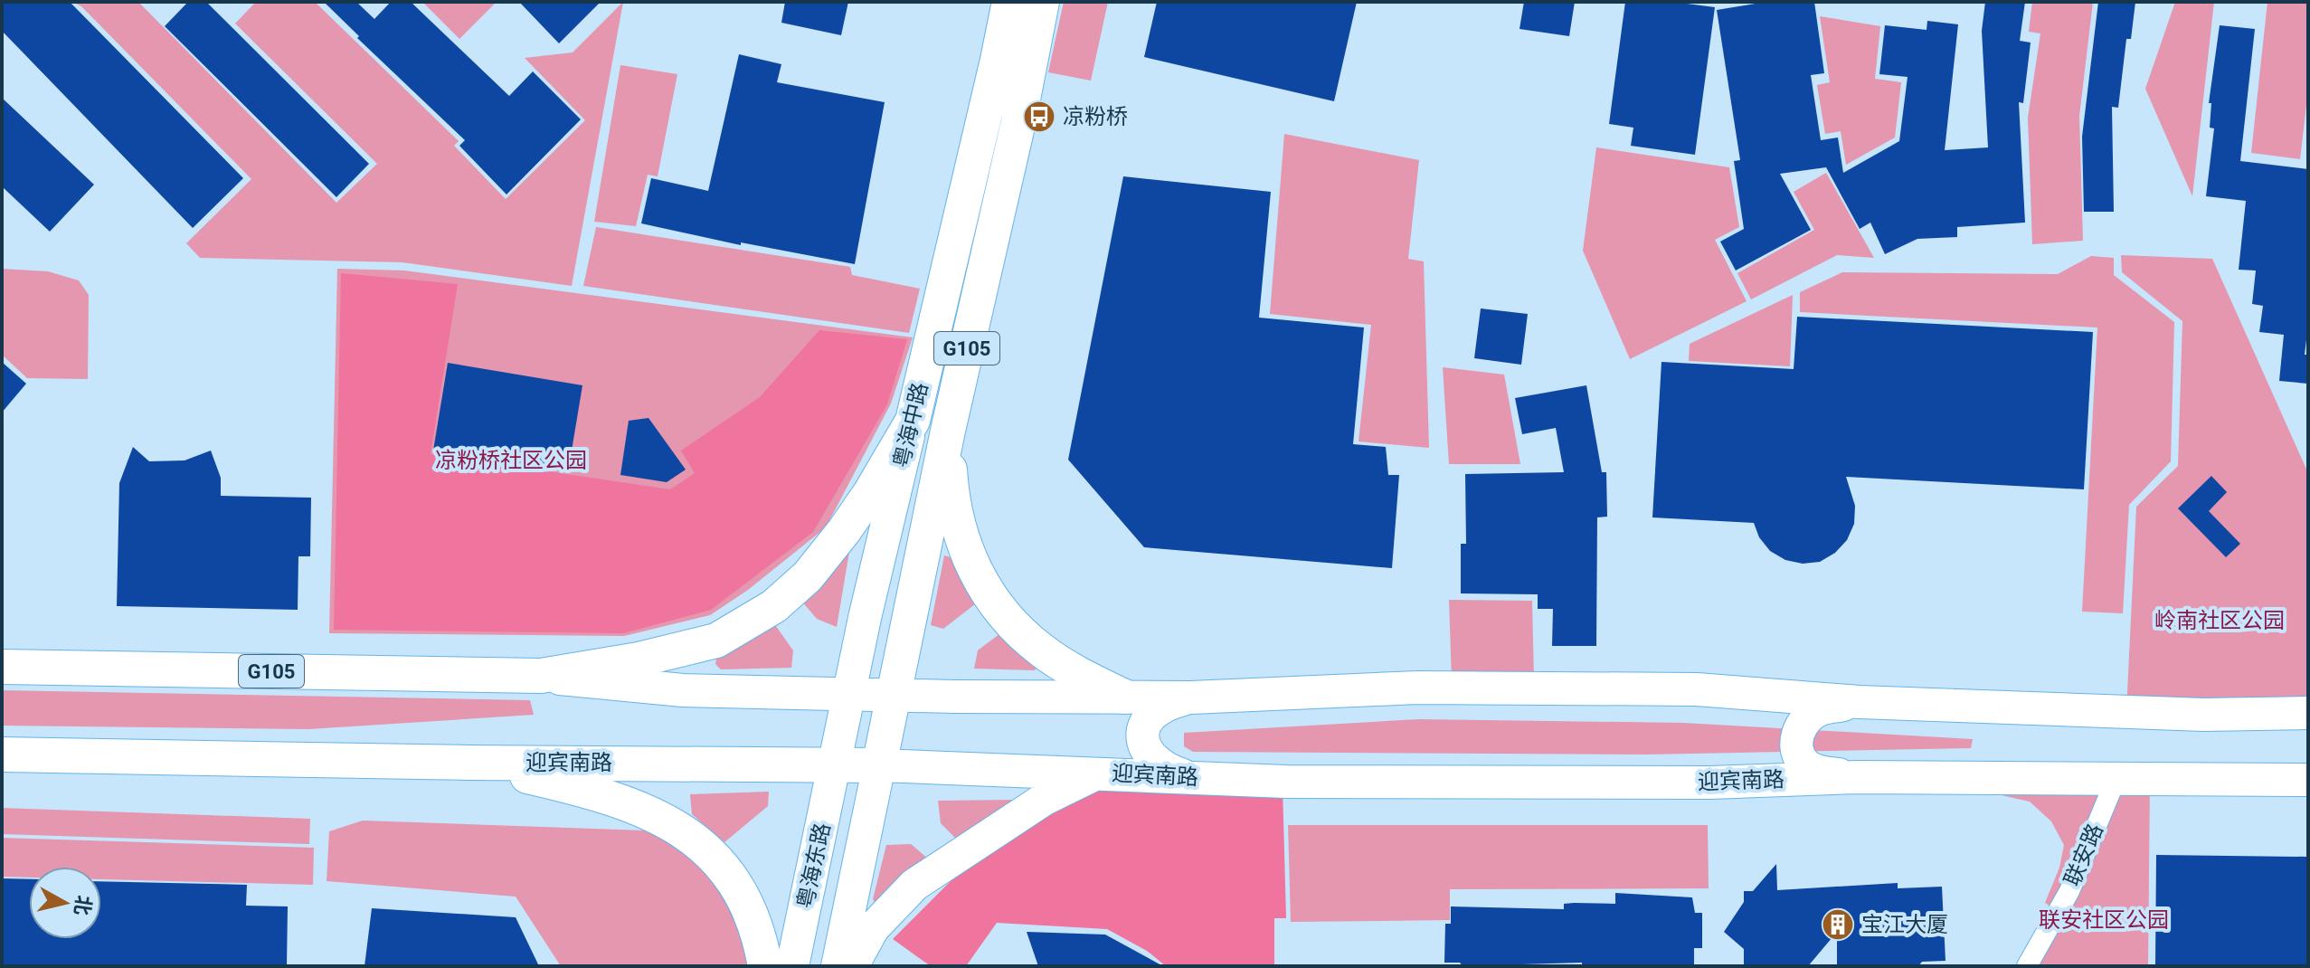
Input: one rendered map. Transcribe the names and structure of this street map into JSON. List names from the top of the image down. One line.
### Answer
{"streets":{"highway":["G105","粤海中路","迎宾南路"],"main road":["粤海东路"],"street":["联安路"]},"crossings":[["粤海中路","迎宾南路"],["粤海中路","粤海东路"],["迎宾南路","联安路"],["迎宾南路","粤海东路"]],"parks":["凉粉桥社区公园","岭南社区公园","联安社区公园"],"places":{"bus stop":["凉粉桥"],"building":["宝江大厦"]},"north":"right"}
